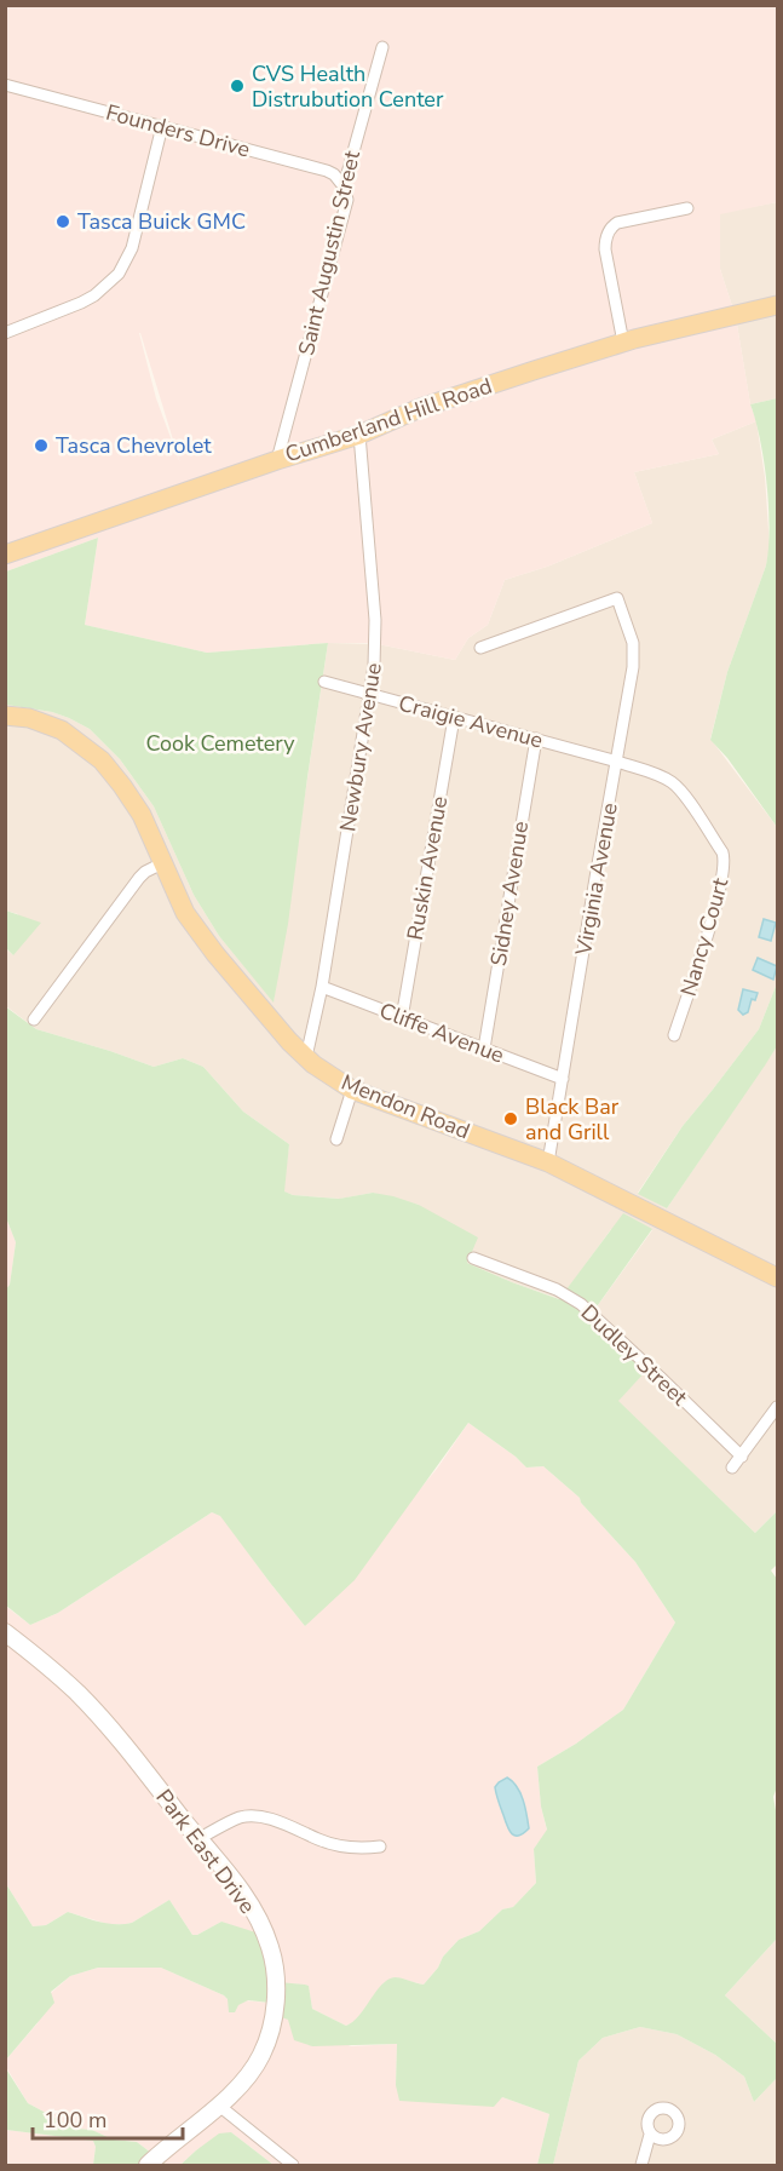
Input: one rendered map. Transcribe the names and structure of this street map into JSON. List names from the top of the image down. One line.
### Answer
{"streets":{"main road":["Cumberland Hill Road","Mendon Road"],"street":["Founders Drive","Saint Augustin Street","Craigie Avenue","Newbury Avenue","Ruskin Avenue","Virginia Avenue","Sidney Avenue","Nancy Court","Cliffe Avenue","Dudley Street","Park East Drive"]},"crossings":[["Founders Drive","Saint Augustin Street"],["Saint Augustin Street","Cumberland Hill Road"],["Cumberland Hill Road","Newbury Avenue"],["Craigie Avenue","Newbury Avenue"],["Craigie Avenue","Ruskin Avenue"],["Craigie Avenue","Virginia Avenue"],["Craigie Avenue","Sidney Avenue"],["Craigie Avenue","Nancy Court"],["Newbury Avenue","Cliffe Avenue"],["Newbury Avenue","Mendon Road"],["Ruskin Avenue","Cliffe Avenue"],["Virginia Avenue","Nancy Court"],["Virginia Avenue","Cliffe Avenue"],["Virginia Avenue","Mendon Road"],["Sidney Avenue","Cliffe Avenue"]],"parks":["Cook Cemetery"],"places":["CVS Health Distrubution Center","Tasca Buick GMC","Tasca Chevrolet","Black Bar and Grill"],"scale_bar":"100 m"}
